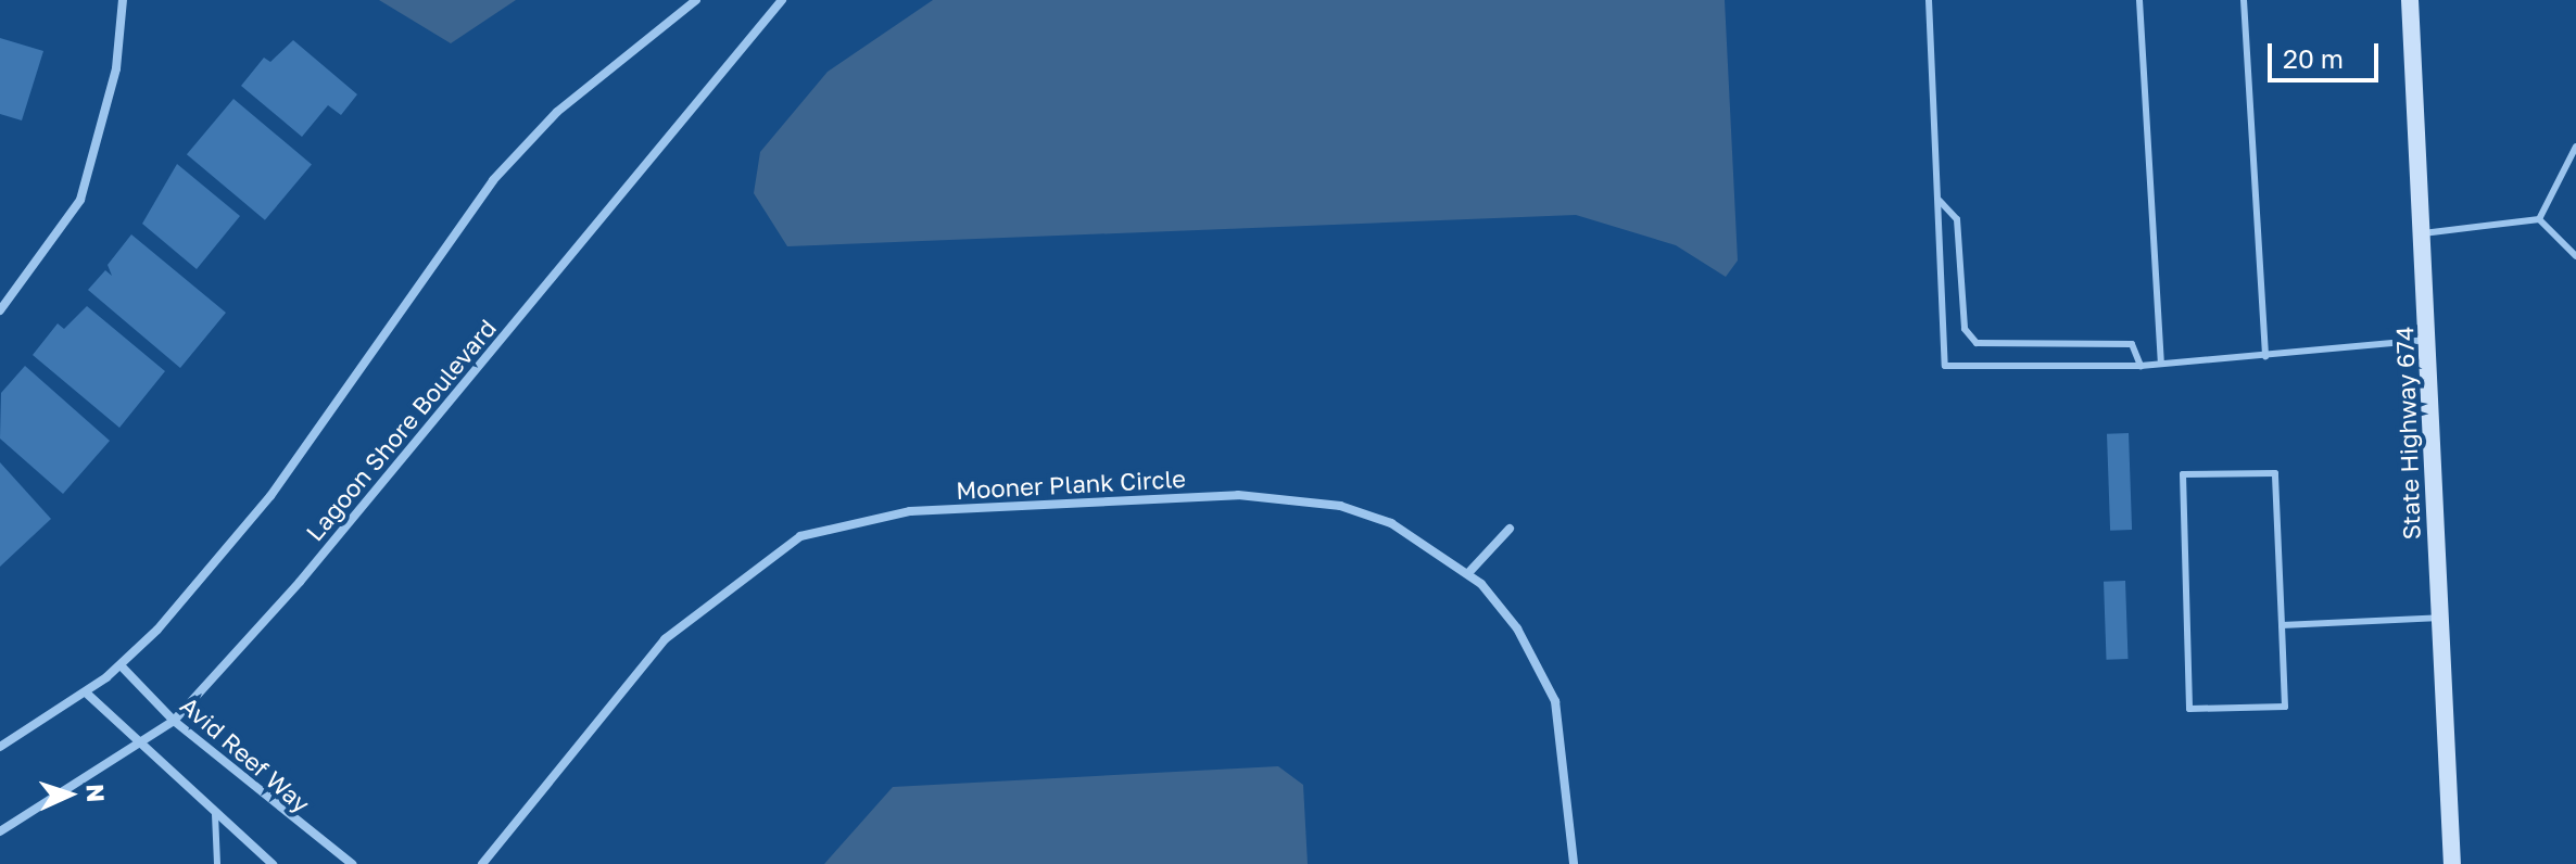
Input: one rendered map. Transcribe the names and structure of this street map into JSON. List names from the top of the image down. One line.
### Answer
{"streets":{"main road":["State Highway 674"],"street":["Lagoon Shore Boulevard","Mooner Plank Circle","Avid Reef Way"]},"crossings":[["Lagoon Shore Boulevard","Avid Reef Way"]],"scale_bar":"20 m","north":"right"}
